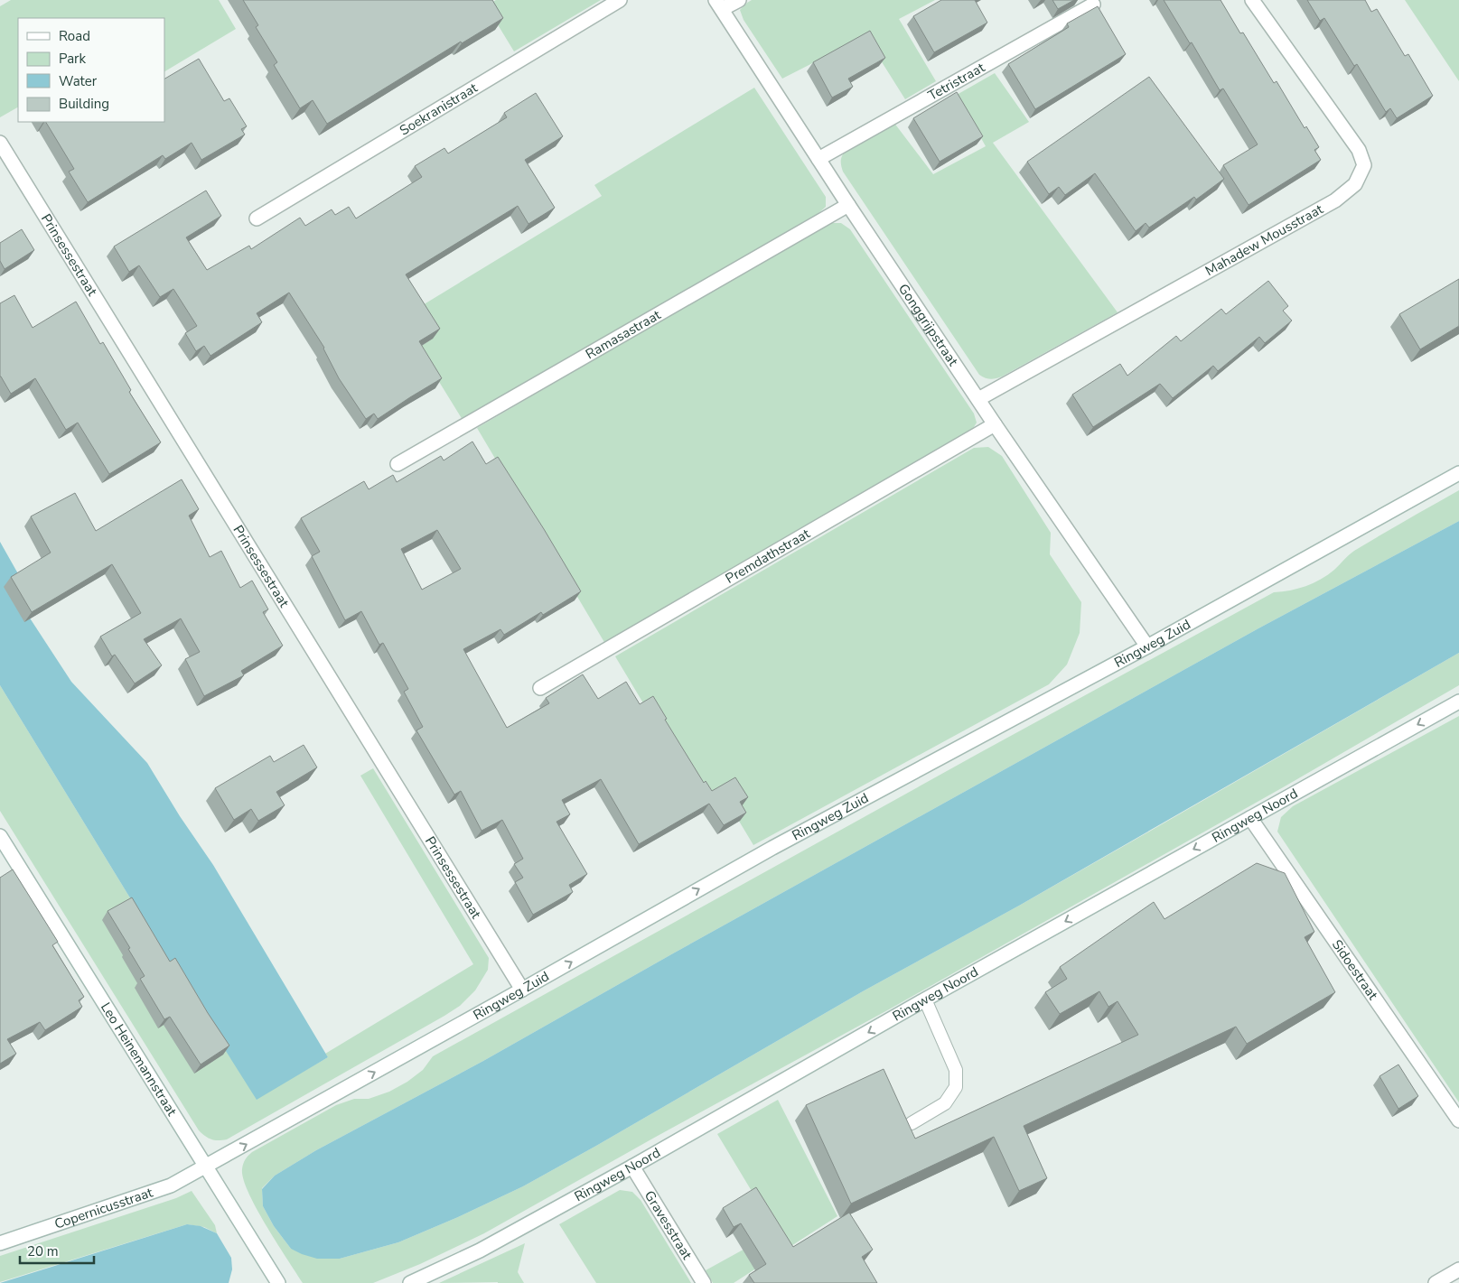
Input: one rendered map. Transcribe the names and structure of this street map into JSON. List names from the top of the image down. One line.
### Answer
{"streets":{"street":["Tetristraat","Soekranistraat","Mahadew Mousstraat","Prinsessestraat","Gonggrijpstraat","Ramasastraat","Premdathstraat","Ringweg Zuid","Ringweg Noord","Sidoestraat","Leo Heinemannstraat","Copernicusstraat","Gravesstraat"]},"crossings":[["Tetristraat","Gonggrijpstraat"],["Mahadew Mousstraat","Gonggrijpstraat"],["Prinsessestraat","Ringweg Zuid"],["Gonggrijpstraat","Ramasastraat"],["Gonggrijpstraat","Premdathstraat"],["Gonggrijpstraat","Ringweg Zuid"],["Ringweg Zuid","Leo Heinemannstraat"],["Ringweg Zuid","Copernicusstraat"],["Ringweg Noord","Sidoestraat"],["Ringweg Noord","Gravesstraat"],["Leo Heinemannstraat","Copernicusstraat"]],"one_way":["Ringweg Zuid","Ringweg Noord"],"legend":["Road","Park","Water","Building"],"scale_bar":"20 m"}
